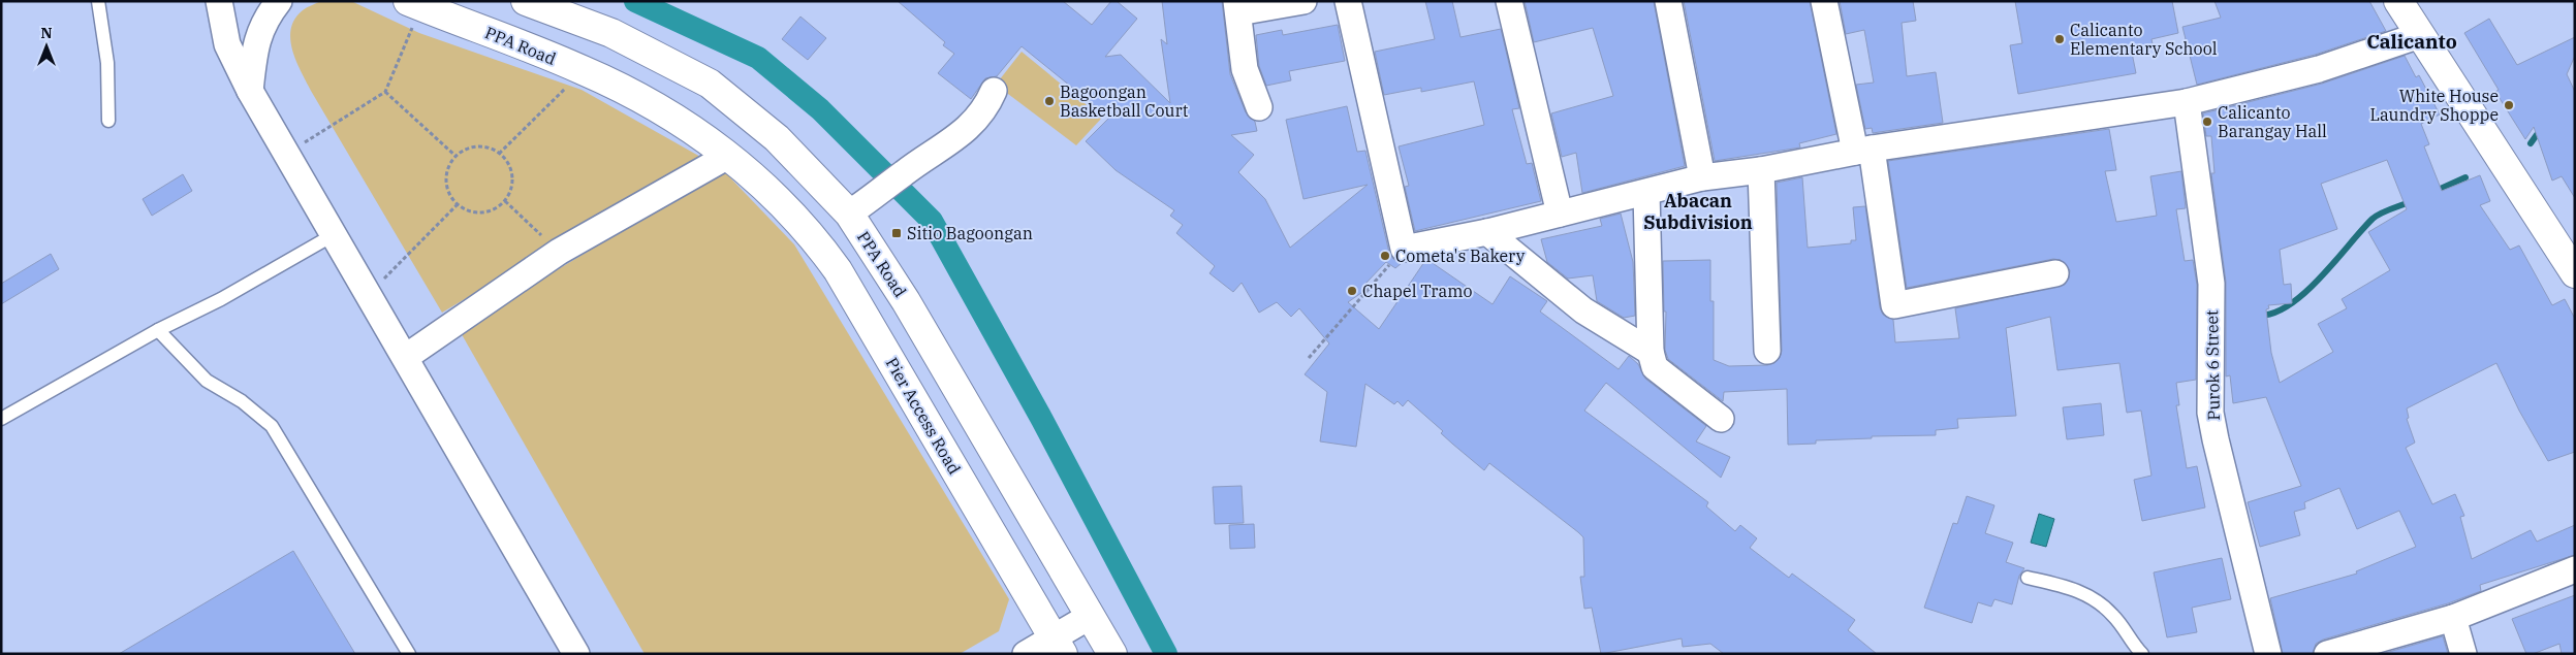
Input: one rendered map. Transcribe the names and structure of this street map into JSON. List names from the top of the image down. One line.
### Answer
{"streets":{"main road":["PPA Road","Pier Access Road"],"street":["Purok 6 Street"]},"crossings":[["PPA Road","Pier Access Road"]],"districts":["Calicanto","Abacan Subdivision"],"places":{"other":["Calicanto Elementary School","Bagoongan Basketball Court","White House Laundry Shoppe","Calicanto Barangay Hall","Cometa's Bakery","Chapel Tramo"],"transit":["Sitio Bagoongan"]},"north":"top"}
